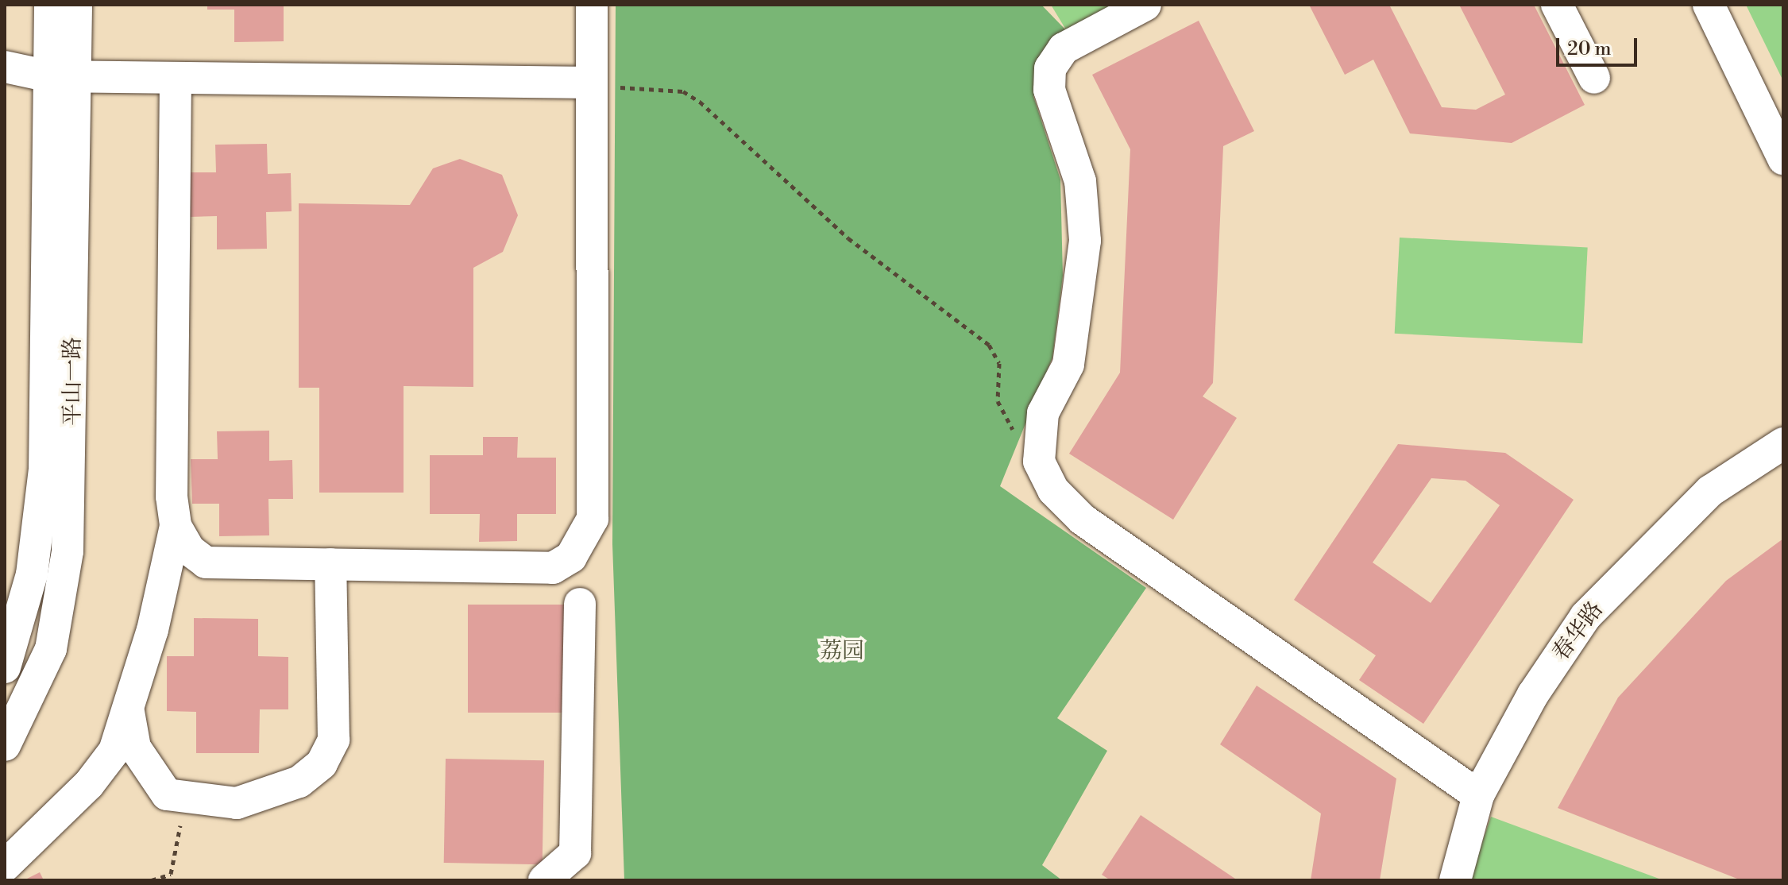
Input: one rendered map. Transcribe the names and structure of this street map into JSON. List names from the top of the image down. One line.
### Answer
{"streets":{"street":["平山一路","春华路"]},"parks":["荔园"],"scale_bar":"20 m"}
